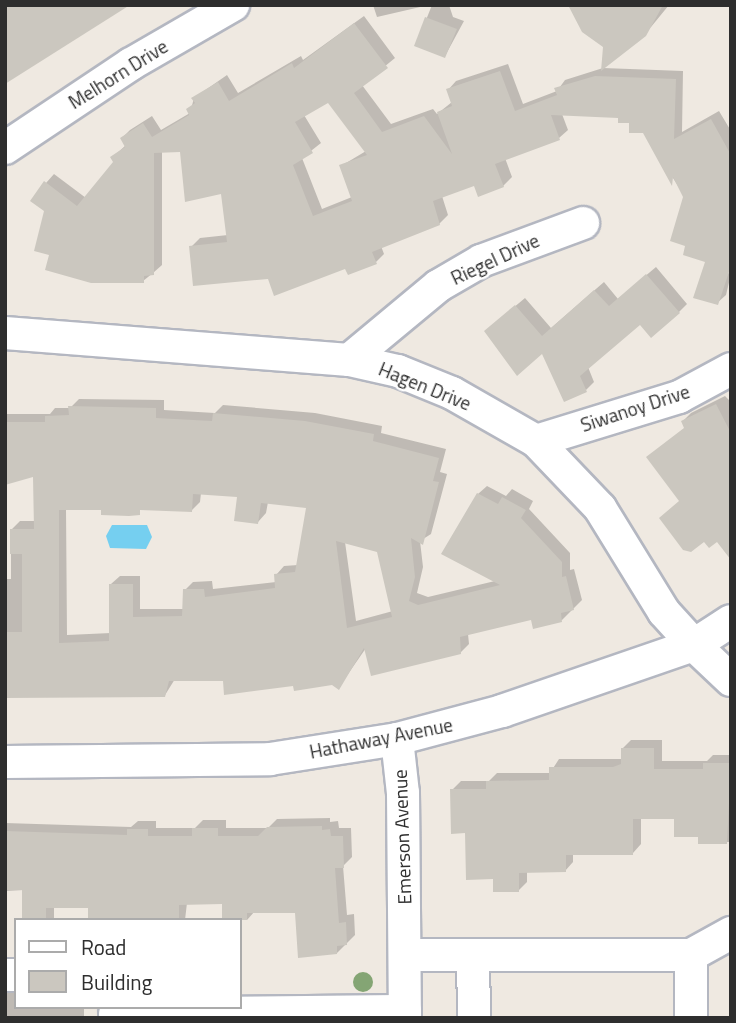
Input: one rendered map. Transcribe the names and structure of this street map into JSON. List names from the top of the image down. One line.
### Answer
{"streets":{"street":["Melhorn Drive","Riegel Drive","Hagen Drive","Siwanoy Drive","Hathaway Avenue","Emerson Avenue"]},"crossings":[["Riegel Drive","Hagen Drive"],["Hagen Drive","Siwanoy Drive"],["Hagen Drive","Hathaway Avenue"],["Hathaway Avenue","Emerson Avenue"]],"legend":["Road","Building"]}
